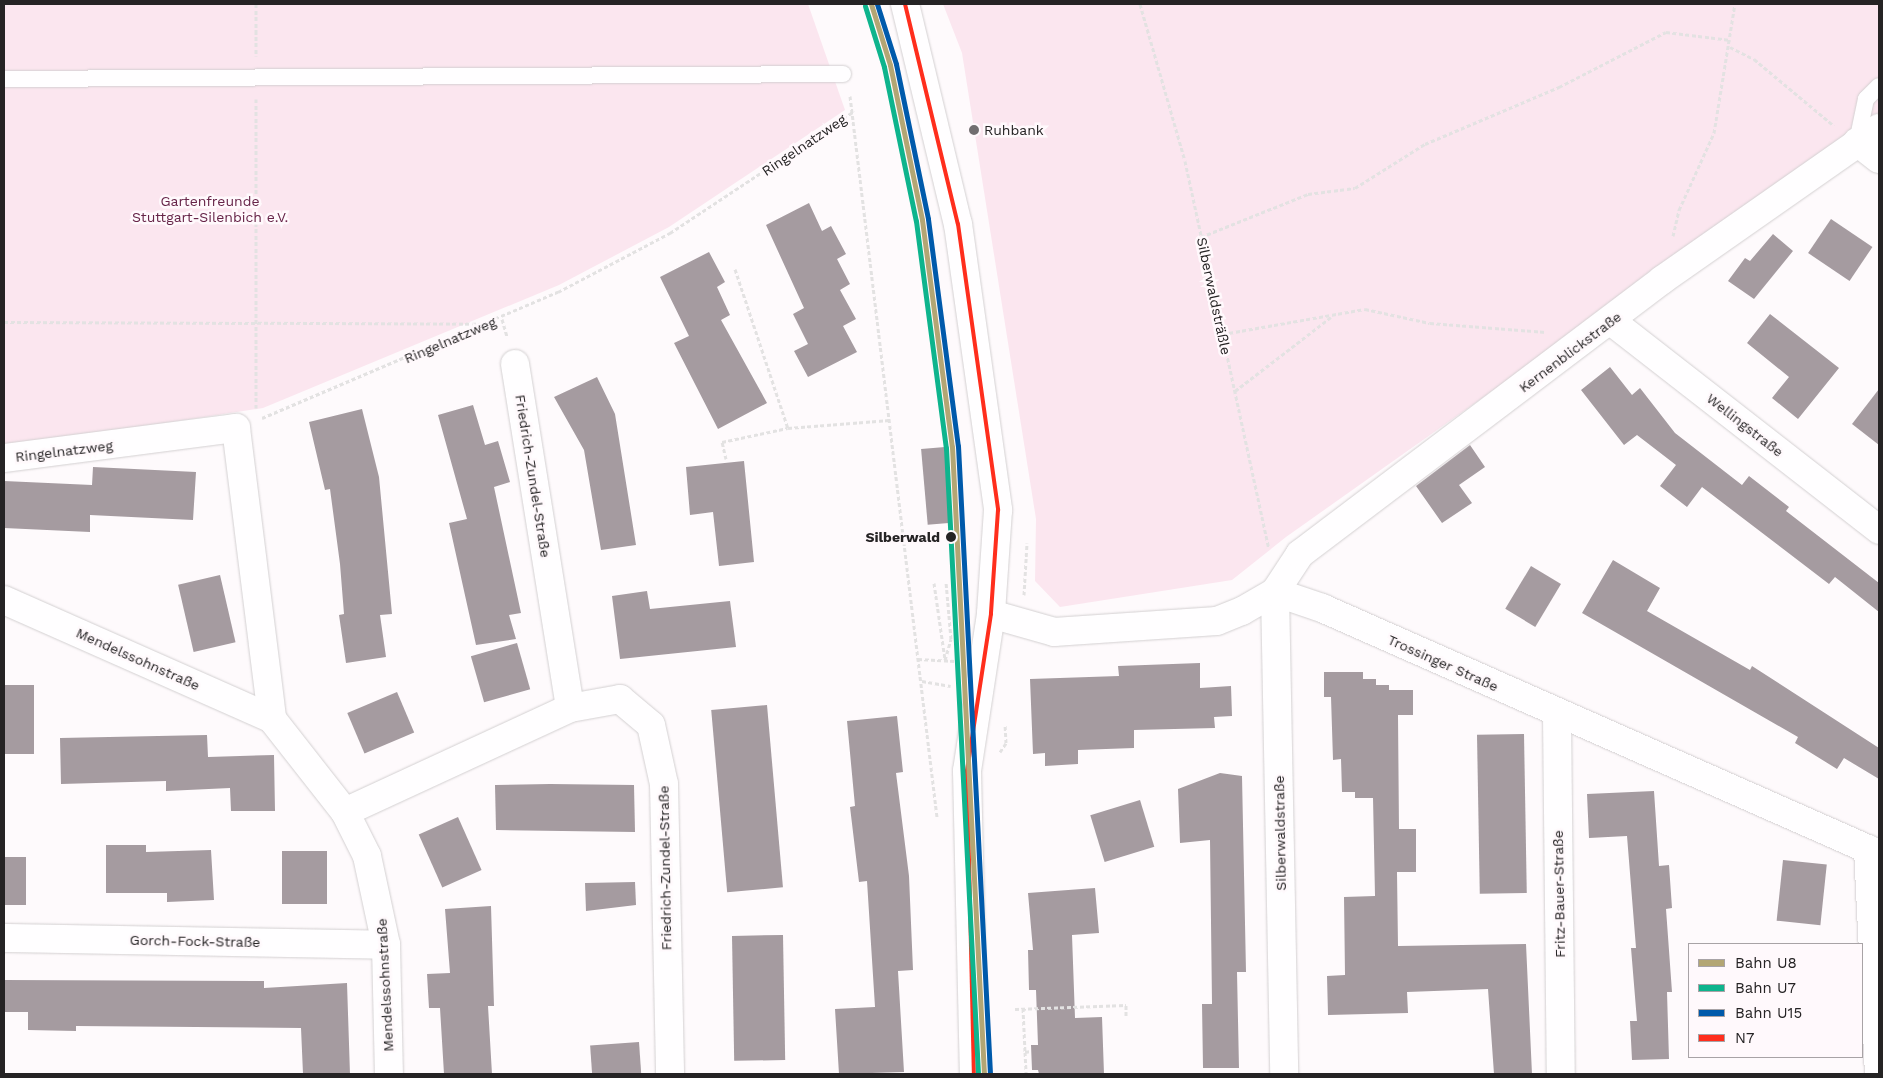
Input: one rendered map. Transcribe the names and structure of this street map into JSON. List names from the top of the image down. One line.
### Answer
{"streets":{"street":["Ringelnatzweg","Kernenblickstraße","Wellingstraße","Friedrich-Zundel-Straße","Mendelssohnstraße","Trossinger Straße","Silberwaldstraße","Fritz-Bauer-Straße","Gorch-Fock-Straße"],"path":["Silberwaldsträßle"]},"crossings":[["Silberwaldsträßle","Kernenblickstraße"],["Silberwaldsträßle","Trossinger Straße"],["Silberwaldsträßle","Silberwaldstraße"],["Kernenblickstraße","Wellingstraße"],["Kernenblickstraße","Trossinger Straße"],["Kernenblickstraße","Silberwaldstraße"],["Friedrich-Zundel-Straße","Mendelssohnstraße"],["Mendelssohnstraße","Gorch-Fock-Straße"],["Trossinger Straße","Silberwaldstraße"],["Trossinger Straße","Fritz-Bauer-Straße"]],"parks":["Gartenfreunde Stuttgart-Silenbich e.V."],"places":["Ruhbank","Silberwald"],"lines":["rail line U8","rail line U15","transit line N7","rail line U7"],"legend":["Bahn U8","Bahn U7","Bahn U15","N7"]}
